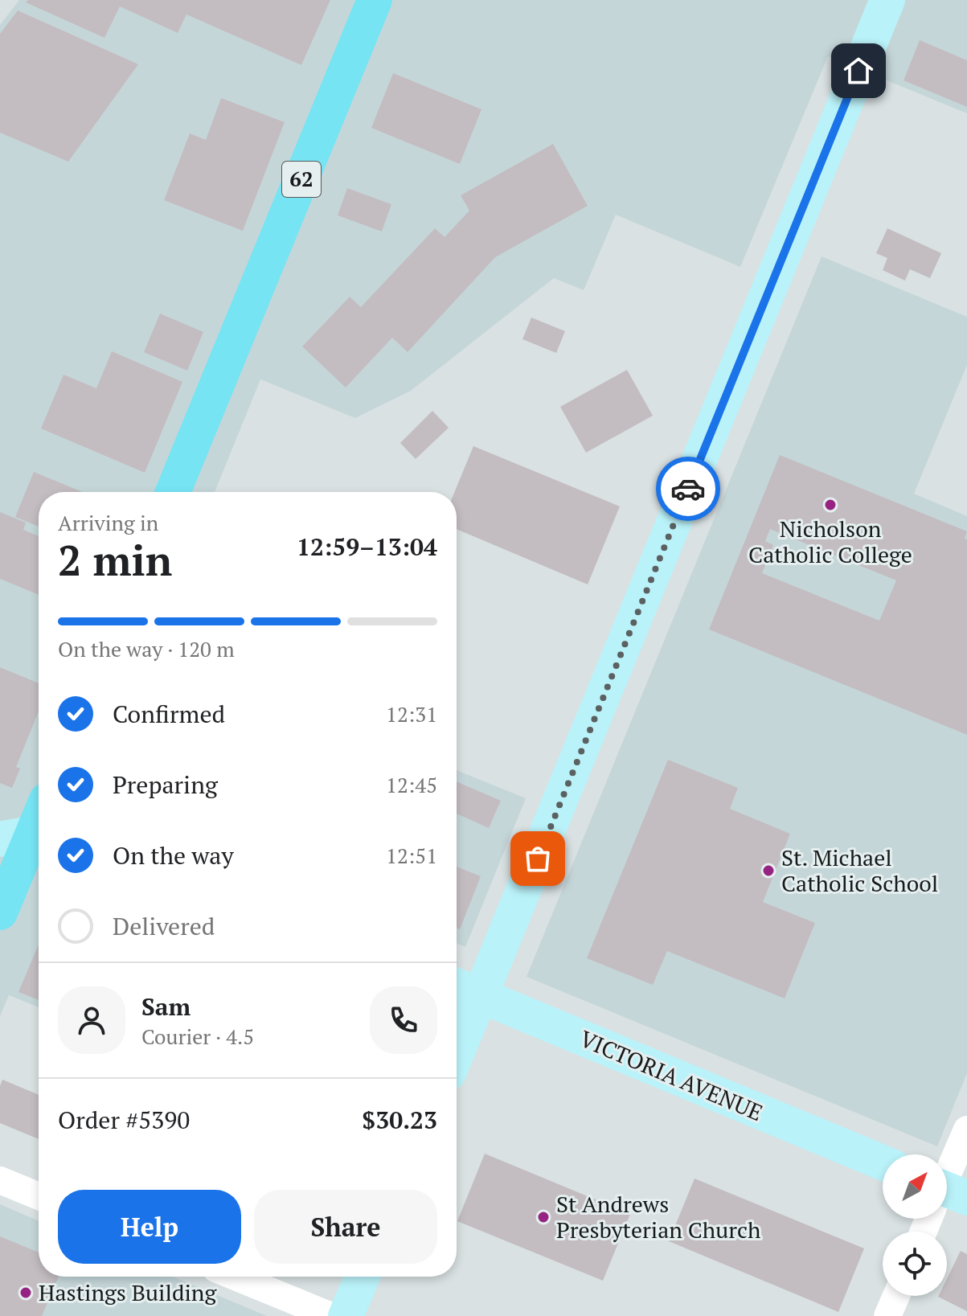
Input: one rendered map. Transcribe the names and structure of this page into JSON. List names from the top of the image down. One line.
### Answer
{"streets":{"main road":["62"],"street":["VICTORIA AVENUE"]},"places":["Nicholson Catholic College","St. Michael Catholic School","St Andrews Presbyterian Church","Hastings Building"],"north":"top right","page":{"heading":["2 min","Arriving in","12:59–13:04"],"panel":["Sam","Courier · 4.5","Order #5390","$30.23"],"bar":"On the way · 120 m","list":[["Confirmed","12:31"],["Preparing","12:45"],["On the way","12:51"],"Delivered"],"buttons":["Help","Share"]}}
